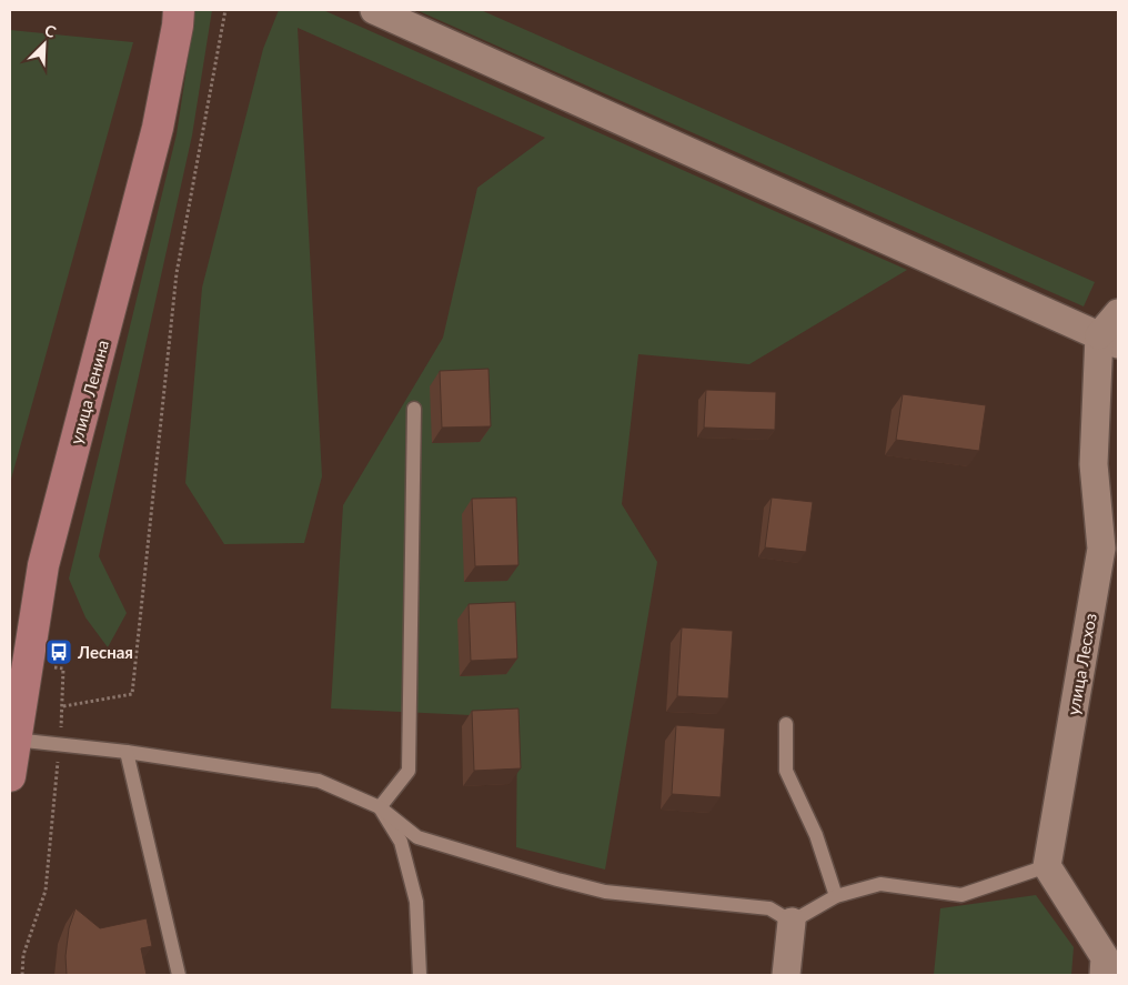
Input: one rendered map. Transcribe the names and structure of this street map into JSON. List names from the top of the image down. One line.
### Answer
{"streets":{"main road":["улица Ленина"],"street":["улица Лесхоз"]},"places":{"bus stop":["Лесная"]},"north":"top right"}
